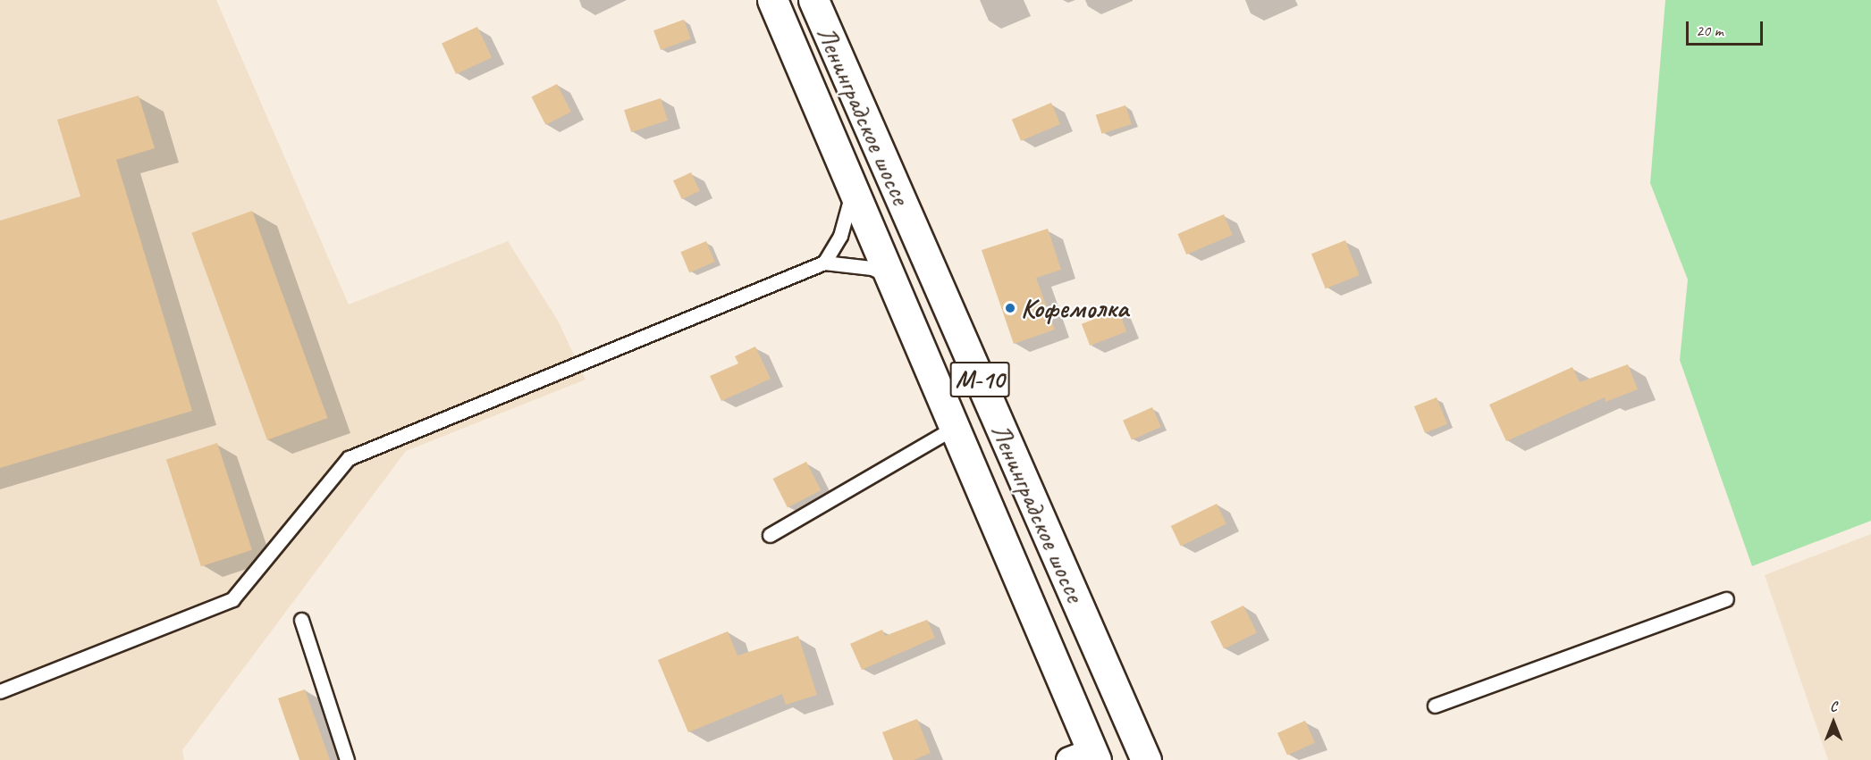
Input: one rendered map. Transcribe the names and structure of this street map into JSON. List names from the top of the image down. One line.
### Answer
{"streets":{"highway":["Ленинградское шоссе","М-10"]},"places":["Кофемолка"],"scale_bar":"20 m","north":"top"}
